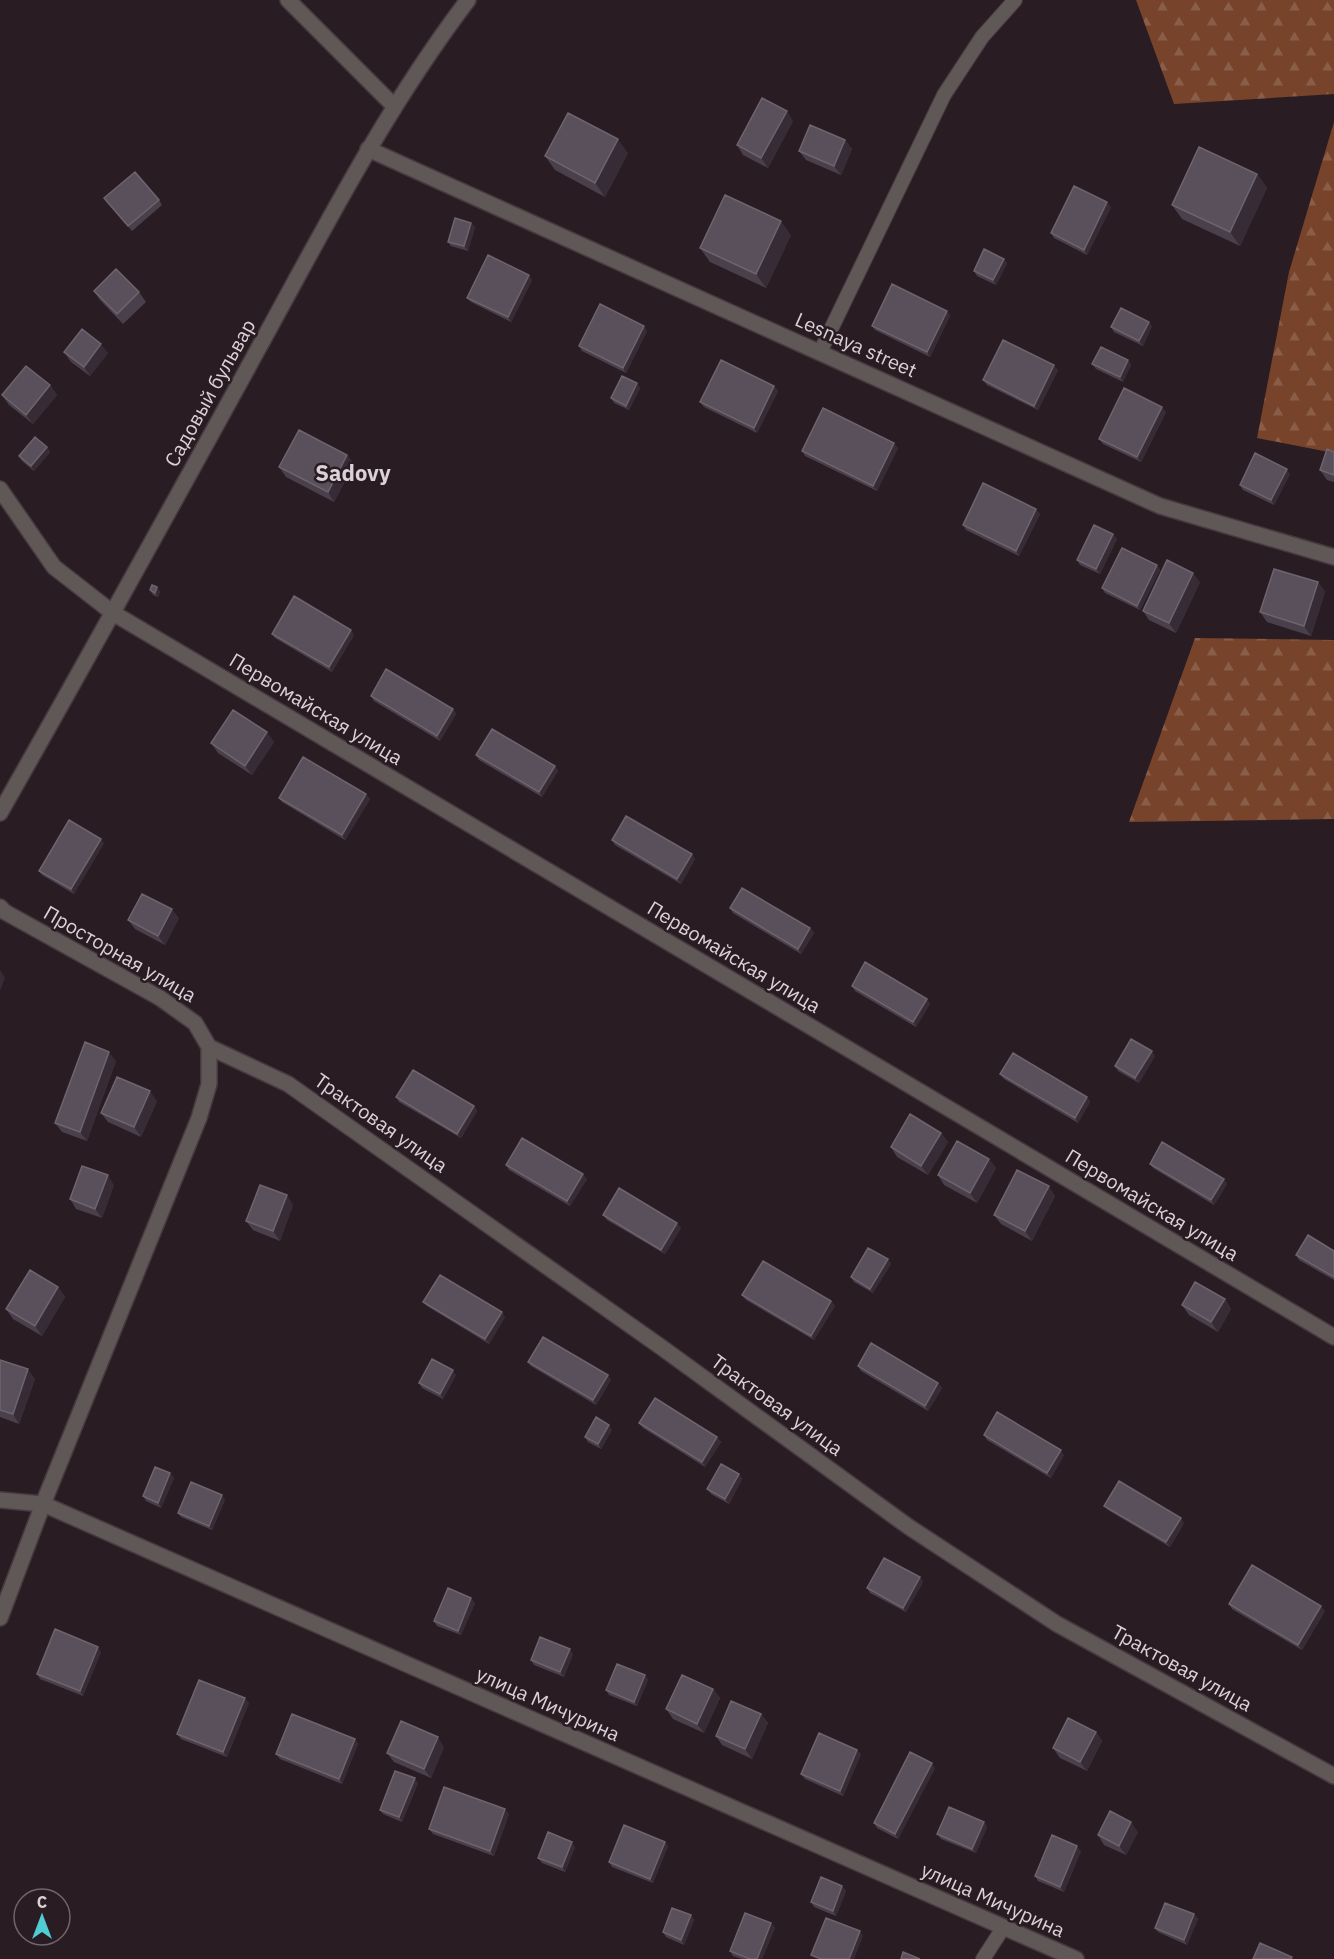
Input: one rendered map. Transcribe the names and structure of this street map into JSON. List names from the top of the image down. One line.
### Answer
{"streets":{"street":["Lesnaya street","Садовый бульвар","Первомайская улица","Просторная улица","Трактовая улица","улица Мичурина"]},"crossings":[["Lesnaya street","Садовый бульвар"],["Садовый бульвар","Первомайская улица"],["Просторная улица","Трактовая улица"]],"districts":["Sadovy"],"north":"top"}
